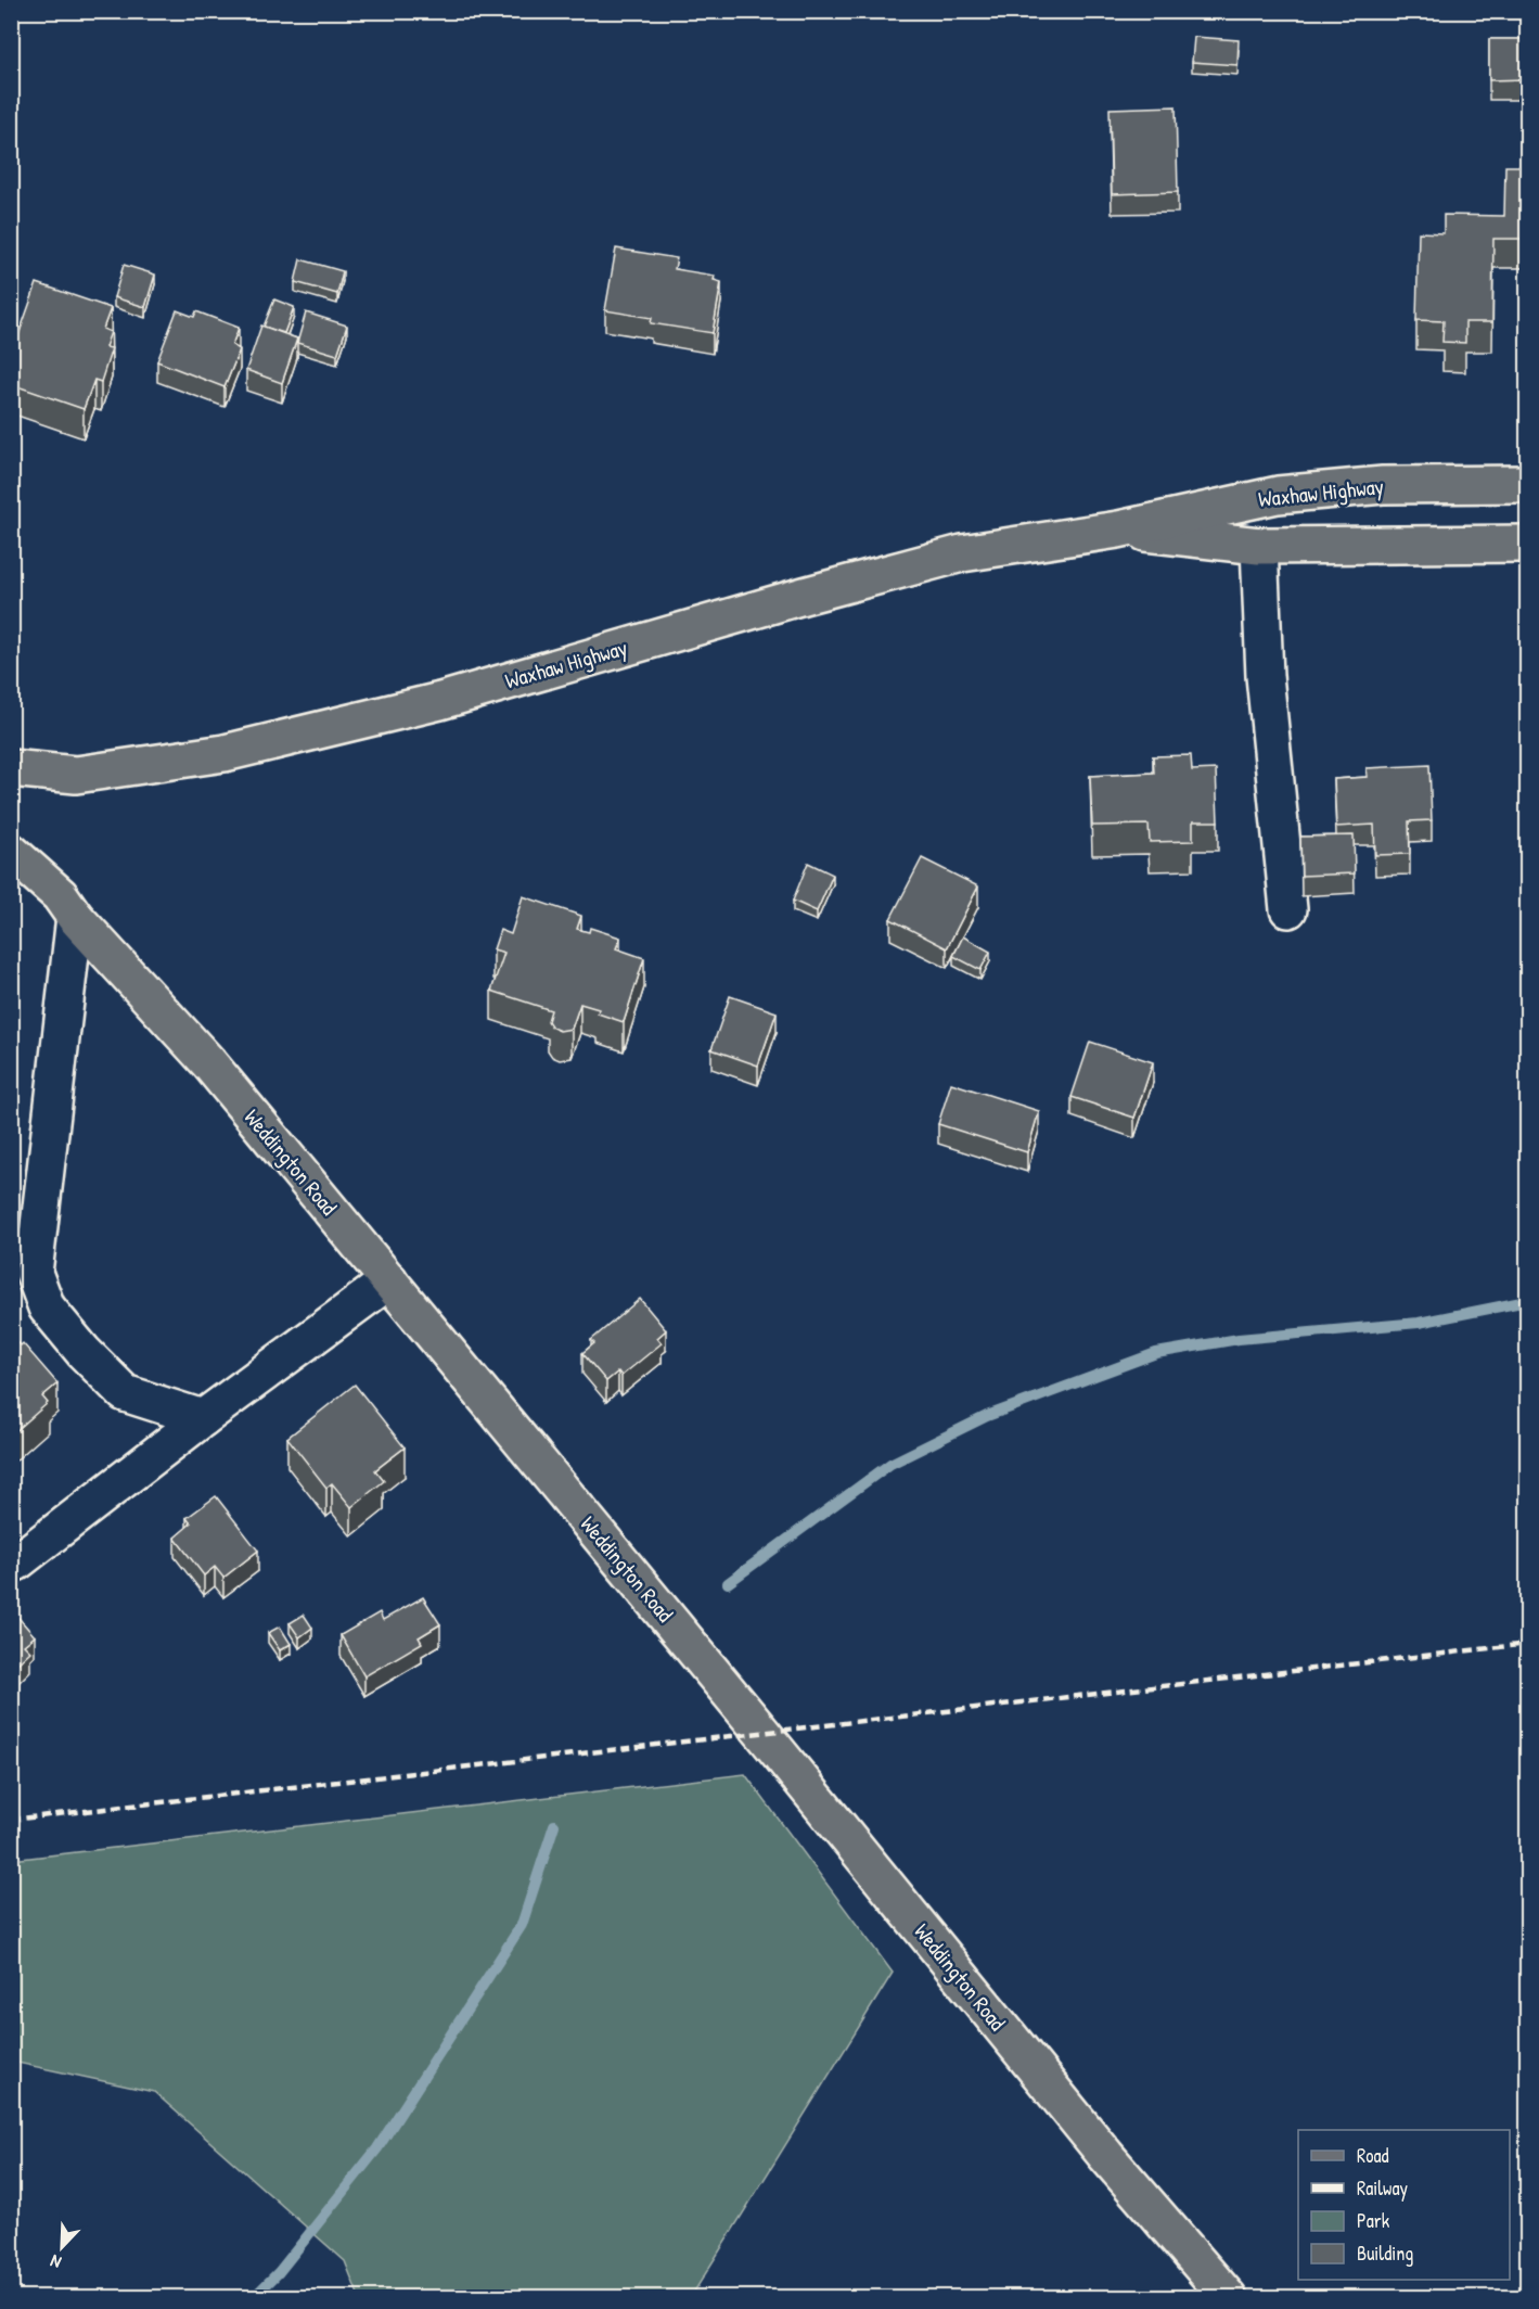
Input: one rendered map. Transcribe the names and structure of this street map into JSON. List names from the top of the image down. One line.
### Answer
{"streets":{"main road":["Waxhaw Highway","Weddington Road"]},"legend":["Road","Railway","Park","Building"],"north":"bottom left"}
